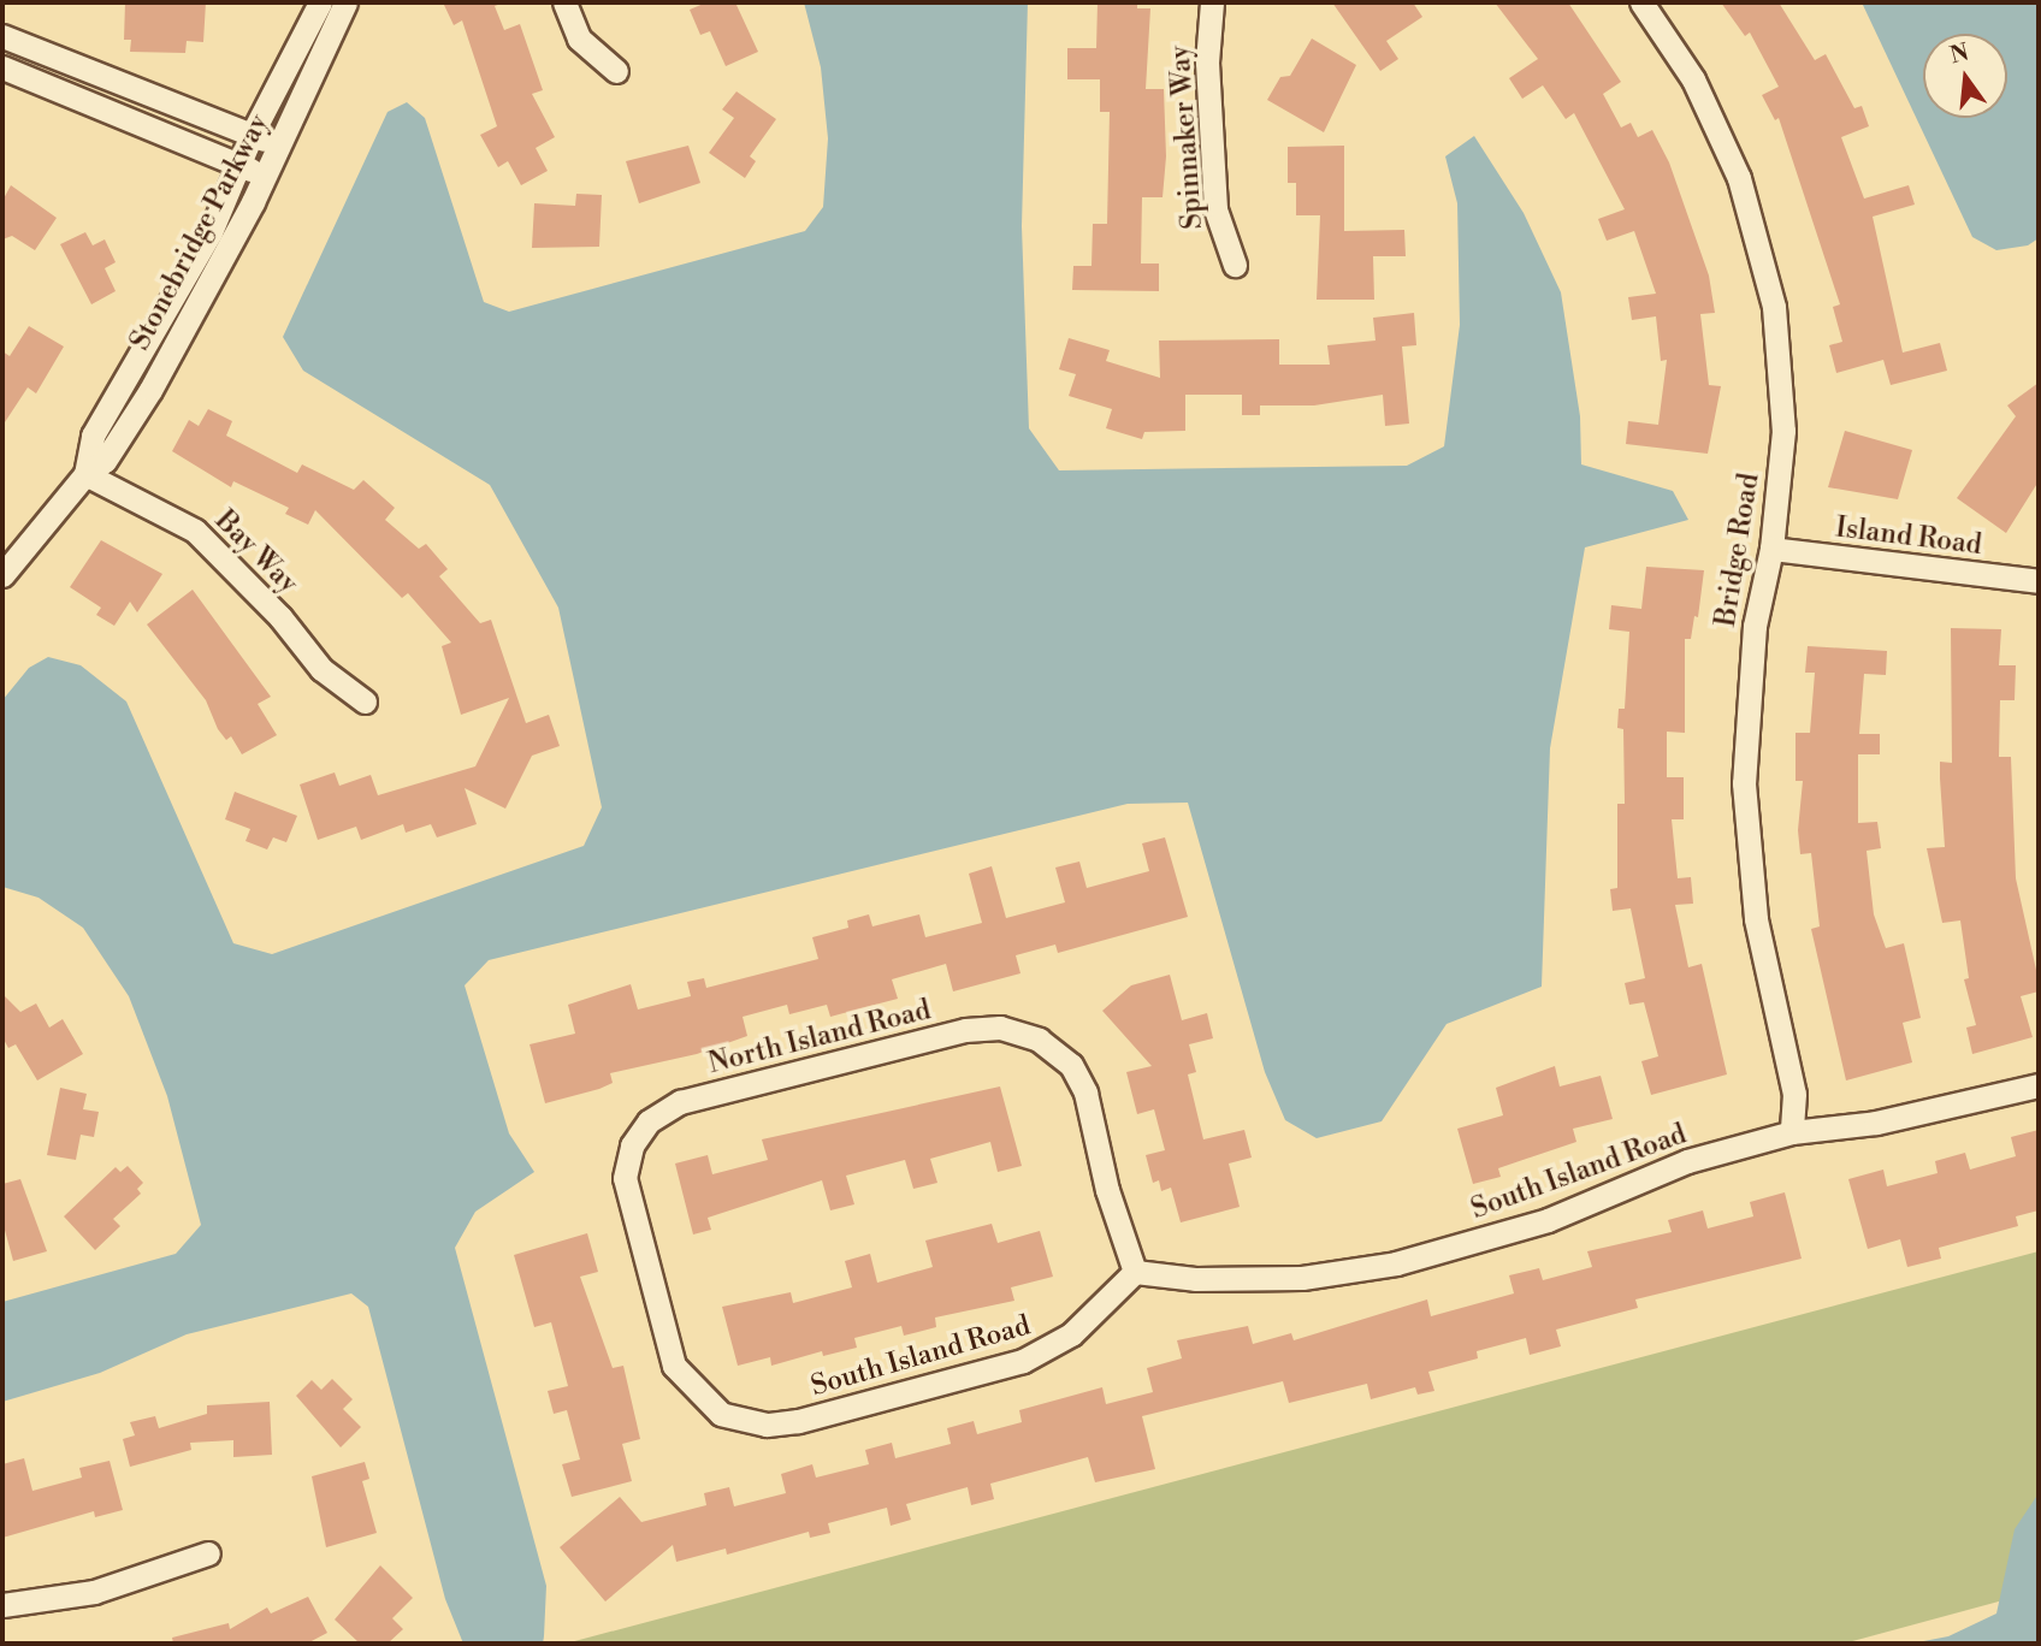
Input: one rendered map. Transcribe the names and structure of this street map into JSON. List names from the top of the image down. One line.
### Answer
{"streets":{"street":["Spinnaker Way","Stonebridge Parkway","Island Road","Bridge Road","Bay Way","North Island Road","South Island Road"]},"crossings":[["Stonebridge Parkway","Bay Way"],["Island Road","Bridge Road"],["Bridge Road","South Island Road"],["North Island Road","South Island Road"]],"north":"top"}
